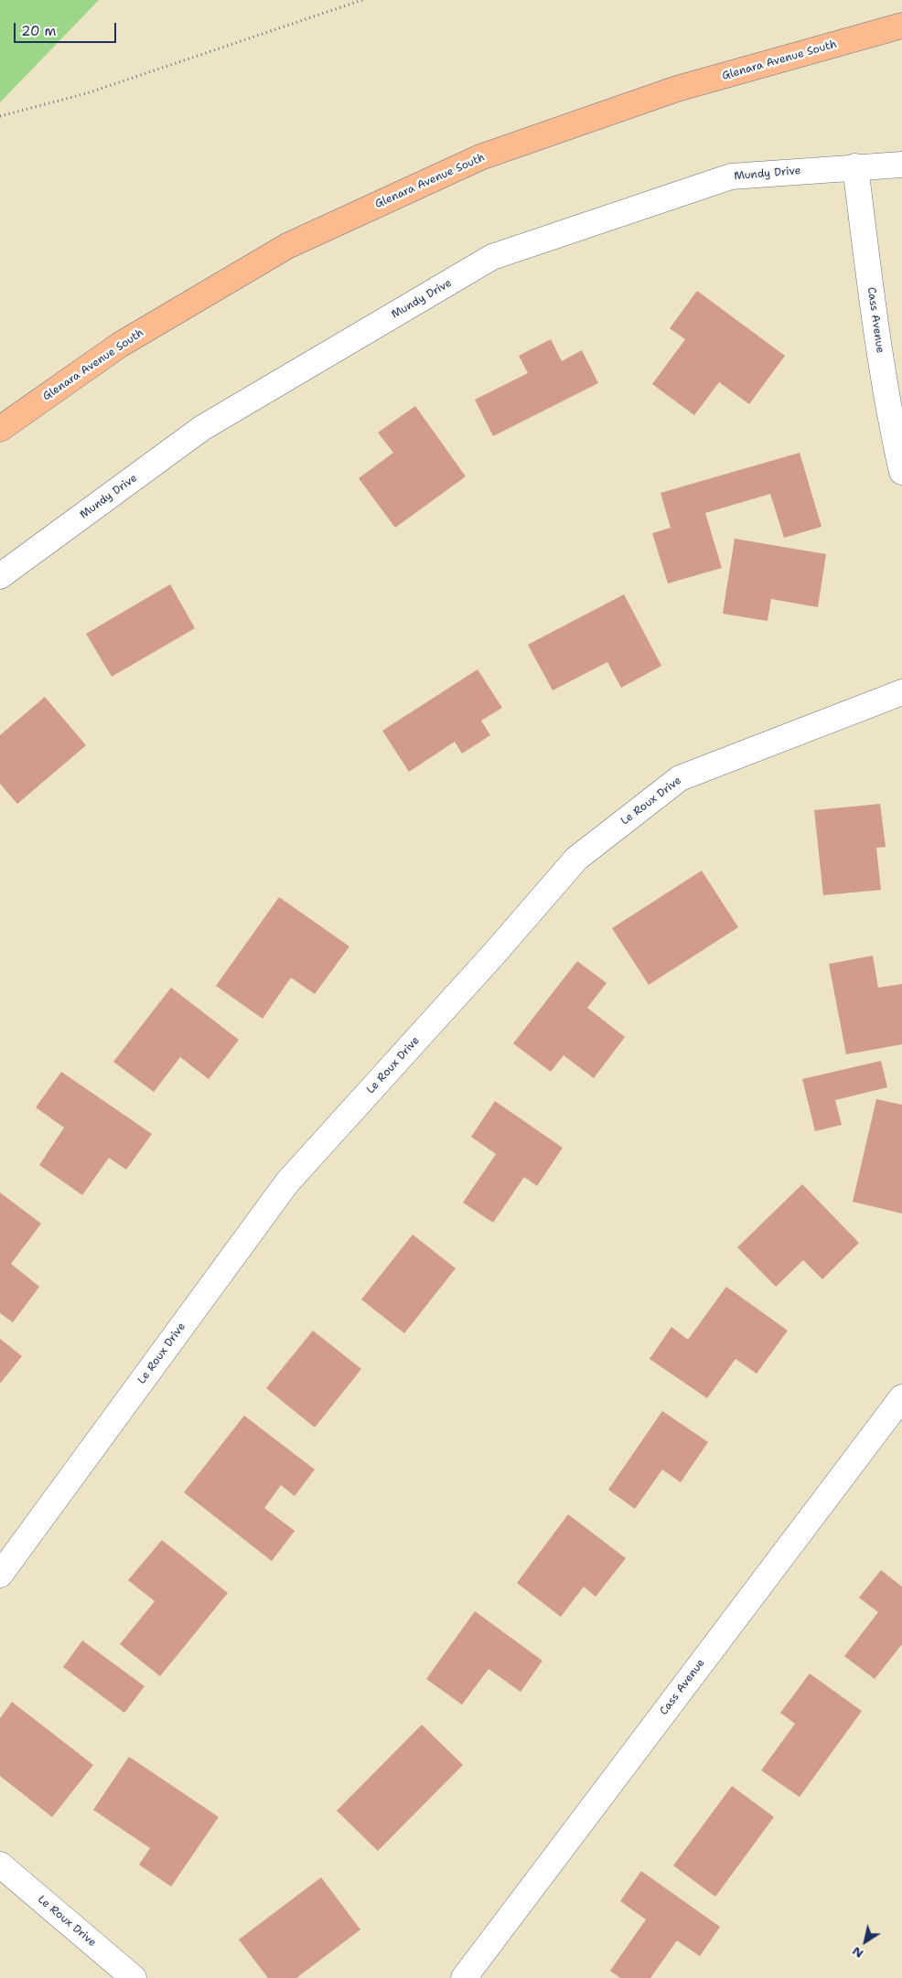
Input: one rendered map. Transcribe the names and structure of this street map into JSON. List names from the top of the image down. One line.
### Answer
{"streets":{"main road":["Glenara Avenue South"],"street":["Mundy Drive","Cass Avenue","Le Roux Drive"]},"crossings":[["Mundy Drive","Cass Avenue"]],"scale_bar":"20 m","north":"bottom left"}
